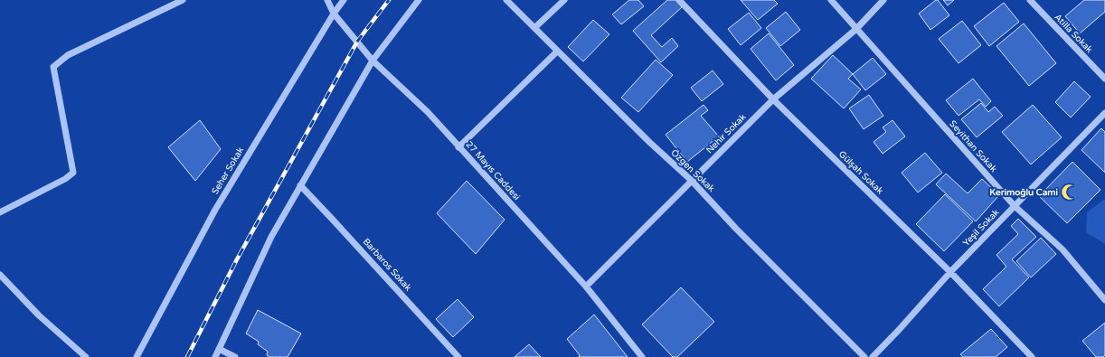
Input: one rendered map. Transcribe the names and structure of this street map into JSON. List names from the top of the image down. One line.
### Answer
{"streets":{"street":["Atilla Sokak","Nehir Sokak","Seyithan Sokak","Seher Sokak","27 Mayıs Caddesi","Özgen Sokak","Gülşah Sokak","Yeşil Sokak","Barbaros Sokak"]},"crossings":[["Nehir Sokak","Seyithan Sokak"],["Nehir Sokak","27 Mayıs Caddesi"],["Nehir Sokak","Özgen Sokak"],["Nehir Sokak","Gülşah Sokak"],["Seyithan Sokak","Yeşil Sokak"],["Seher Sokak","27 Mayıs Caddesi"],["Gülşah Sokak","Yeşil Sokak"]],"places":{"mosque":["Kerimoğlu Cami"]}}
